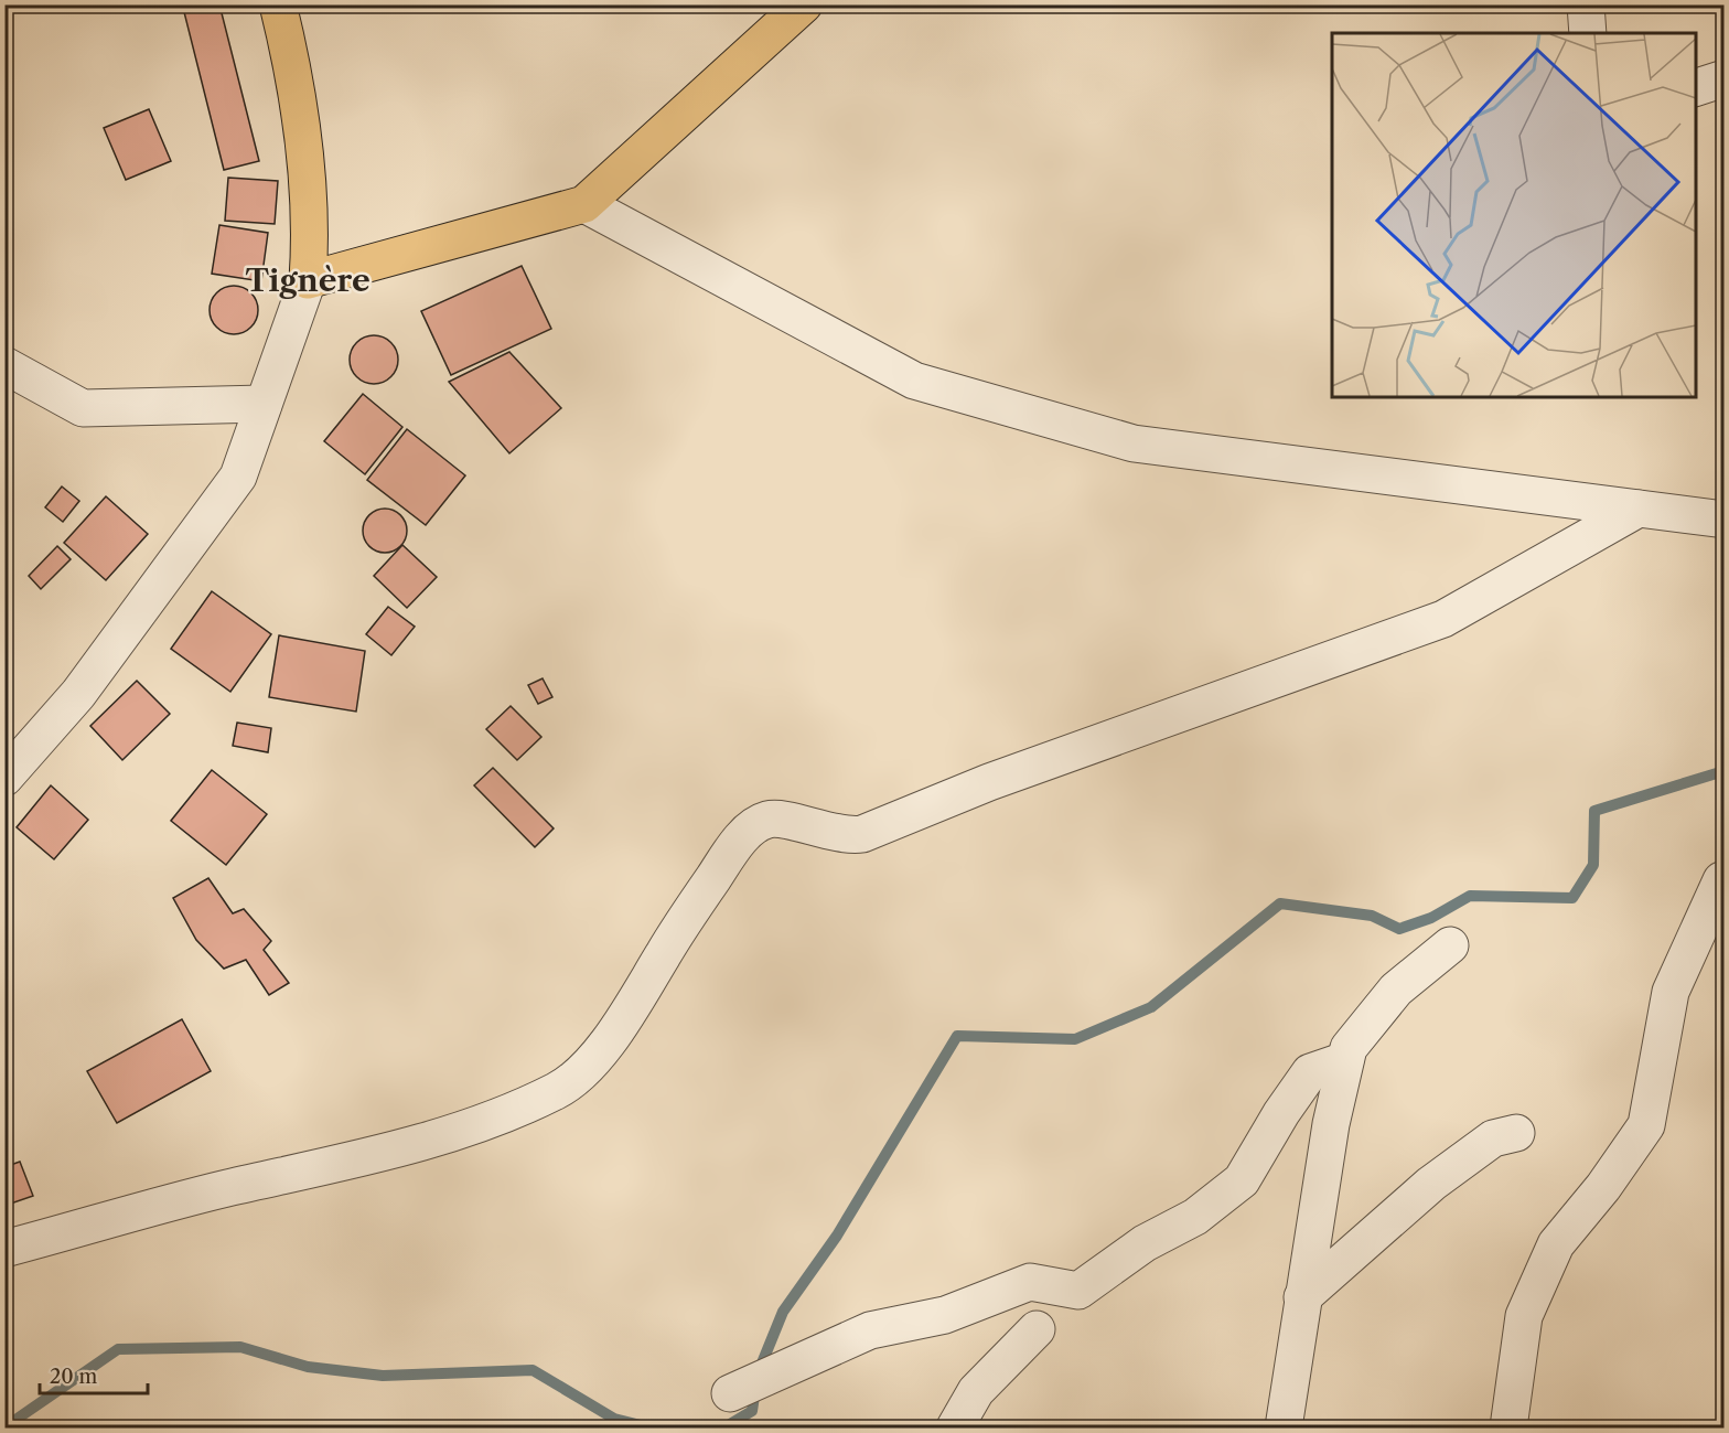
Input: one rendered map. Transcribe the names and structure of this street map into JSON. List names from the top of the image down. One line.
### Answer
{"districts":["Tignère"],"scale_bar":"20 m"}
